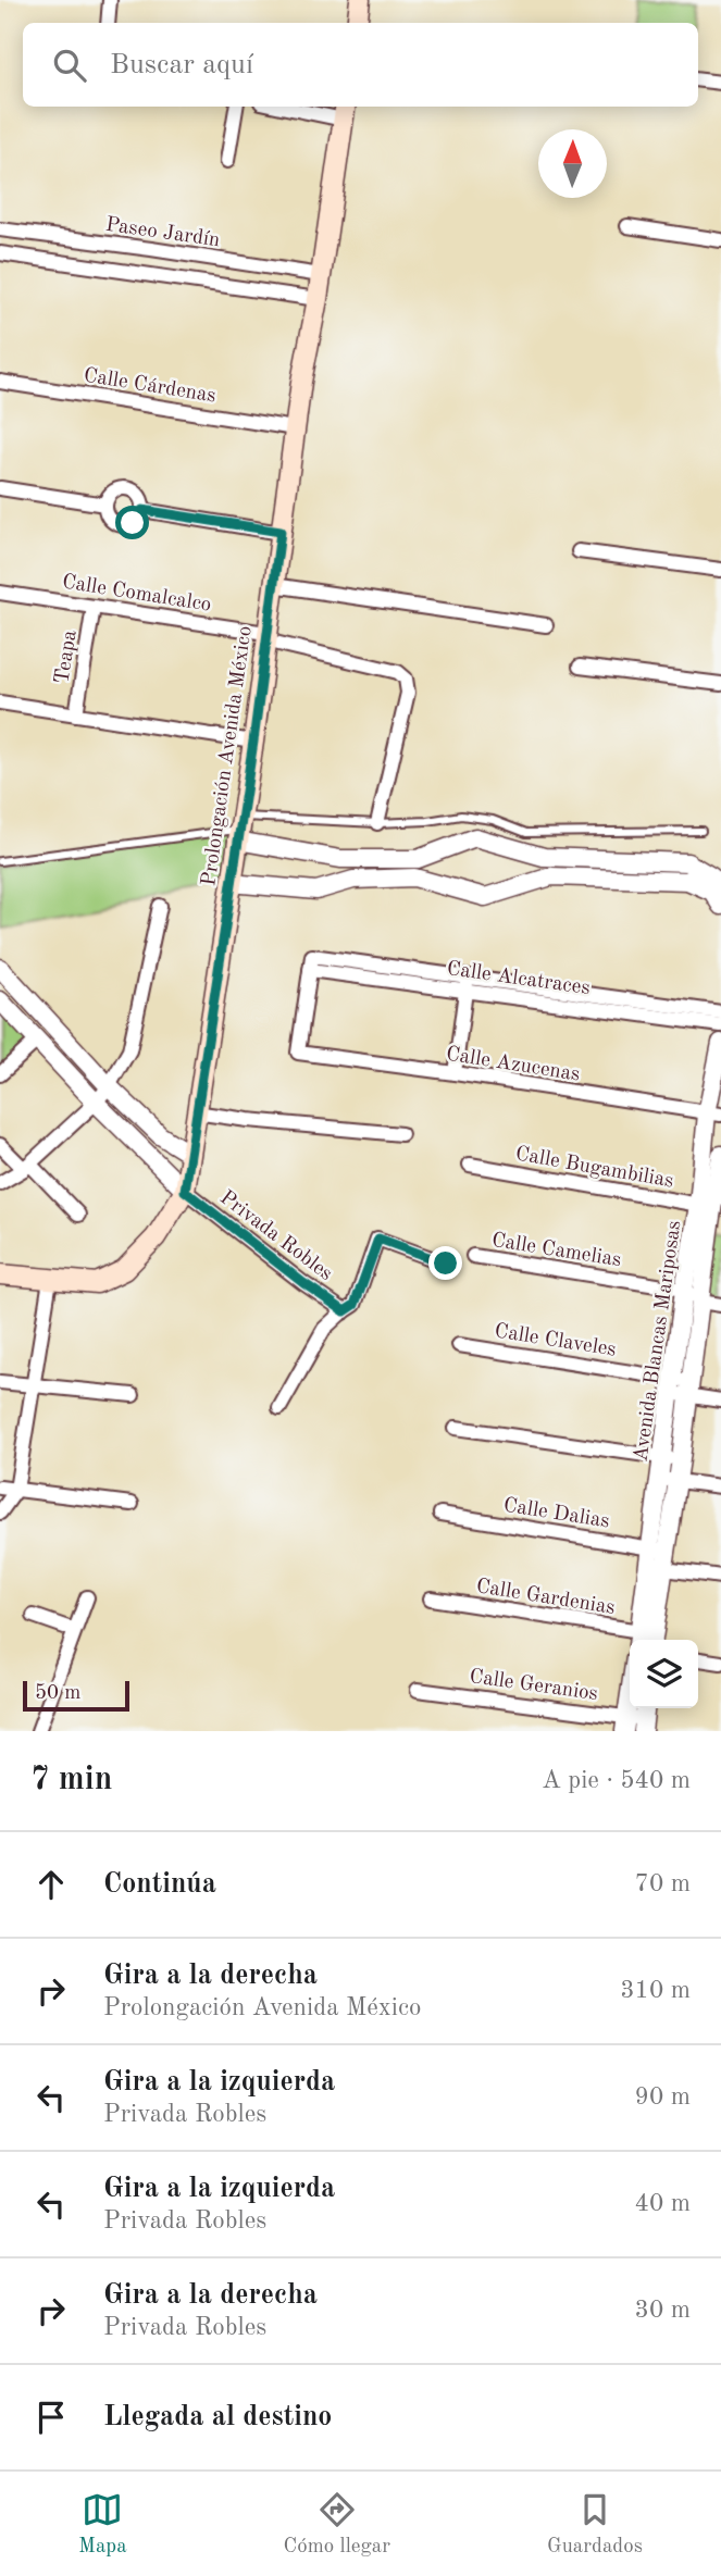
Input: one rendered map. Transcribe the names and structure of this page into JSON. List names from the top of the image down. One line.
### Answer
{"streets":{"main road":["Prolongación Avenida México"],"street":["Paseo Jardín","Calle Cárdenas","Calle Comalcalco","Teapa","Calle Alcatraces","Calle Azucenas","Calle Bugambilias","Privada Robles","Calle Camelias","Calle Claveles","Avenida Blancas Mariposas","Calle Dalias","Calle Gardenias","Calle Geranios"]},"crossings":[["Paseo Jardín","Prolongación Avenida México"],["Calle Cárdenas","Prolongación Avenida México"],["Calle Comalcalco","Teapa"],["Calle Comalcalco","Prolongación Avenida México"],["Prolongación Avenida México","Privada Robles"],["Calle Alcatraces","Calle Azucenas"],["Calle Azucenas","Avenida Blancas Mariposas"],["Calle Bugambilias","Avenida Blancas Mariposas"],["Calle Camelias","Avenida Blancas Mariposas"],["Calle Claveles","Avenida Blancas Mariposas"],["Avenida Blancas Mariposas","Calle Dalias"],["Avenida Blancas Mariposas","Calle Gardenias"]],"scale_bar":"50 m","north":"top","page":{"search":"Buscar aquí","scale":"50 m","heading":["7 min","A pie · 540 m"],"list":[["Continúa","70 m"],["Gira a la derecha","Prolongación Avenida México","310 m"],["Gira a la izquierda","Privada Robles","90 m"],["Gira a la izquierda","Privada Robles","40 m"],["Gira a la derecha","Privada Robles","30 m"],"Llegada al destino"],"nav":["Mapa","Cómo llegar","Guardados"]}}
